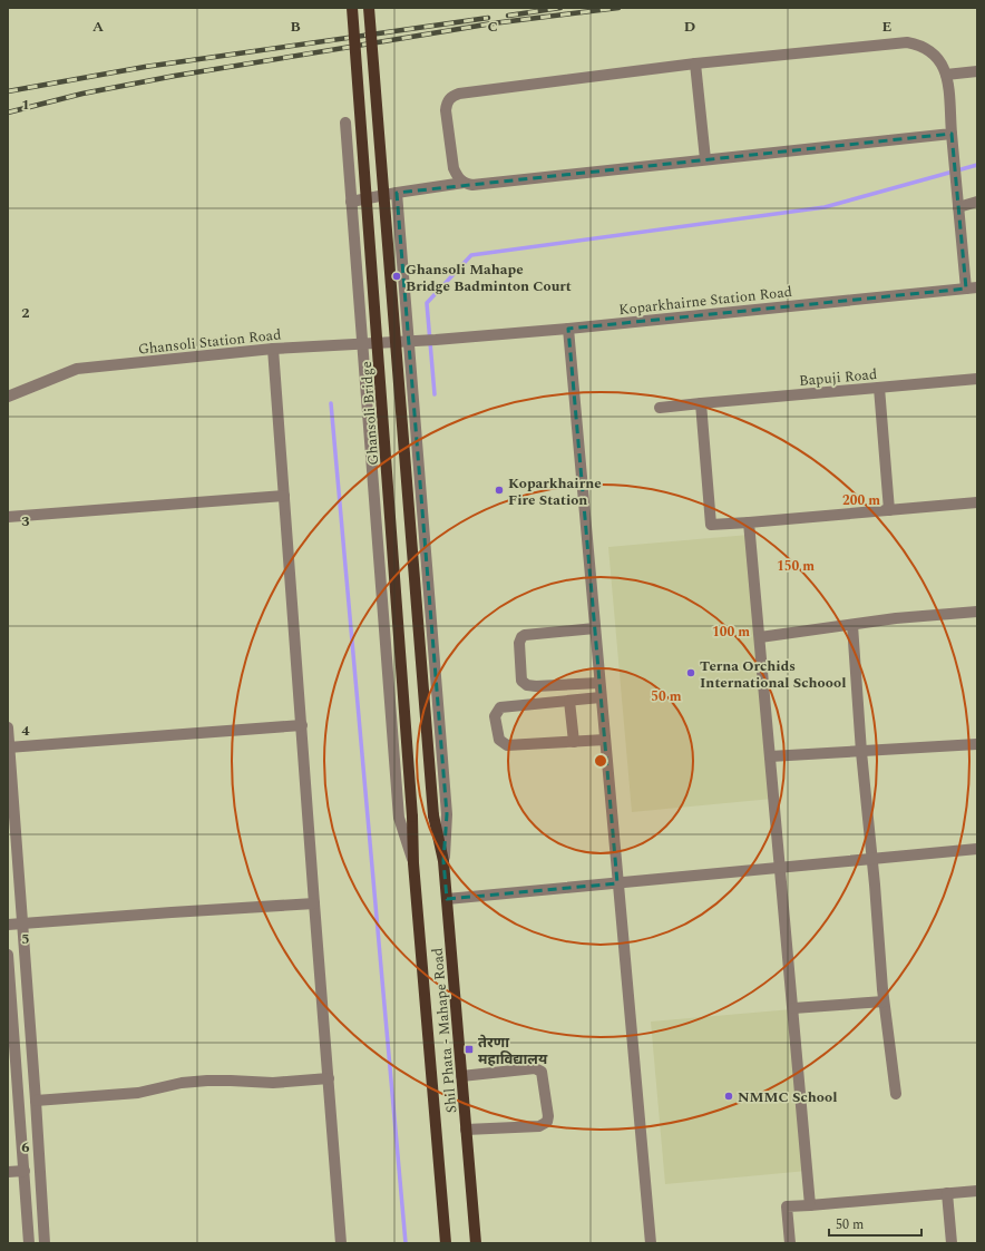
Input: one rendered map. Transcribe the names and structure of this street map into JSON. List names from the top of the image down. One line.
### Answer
{"streets":{"main road":["Ghansoli Bridge","Shil Phata - Mahape Road"],"street":["Koparkhairne Station Road","Ghansoli Station Road","Bapuji Road"]},"crossings":[["Koparkhairne Station Road","Ghansoli Station Road"],["Ghansoli Bridge","Shil Phata - Mahape Road"]],"places":{"other":["Ghansoli Mahape Bridge Badminton Court","Koparkhairne Fire Station","Terna Orchids International Schoool","NMMC School"],"transit":["तेरणा महाविद्यालय"]},"scale_bar":"50 m","grid":{"columns":["A","B","C","D","E"],"rows":["1","2","3","4","5","6"]},"rings":["200 m","150 m","100 m","50 m"]}
